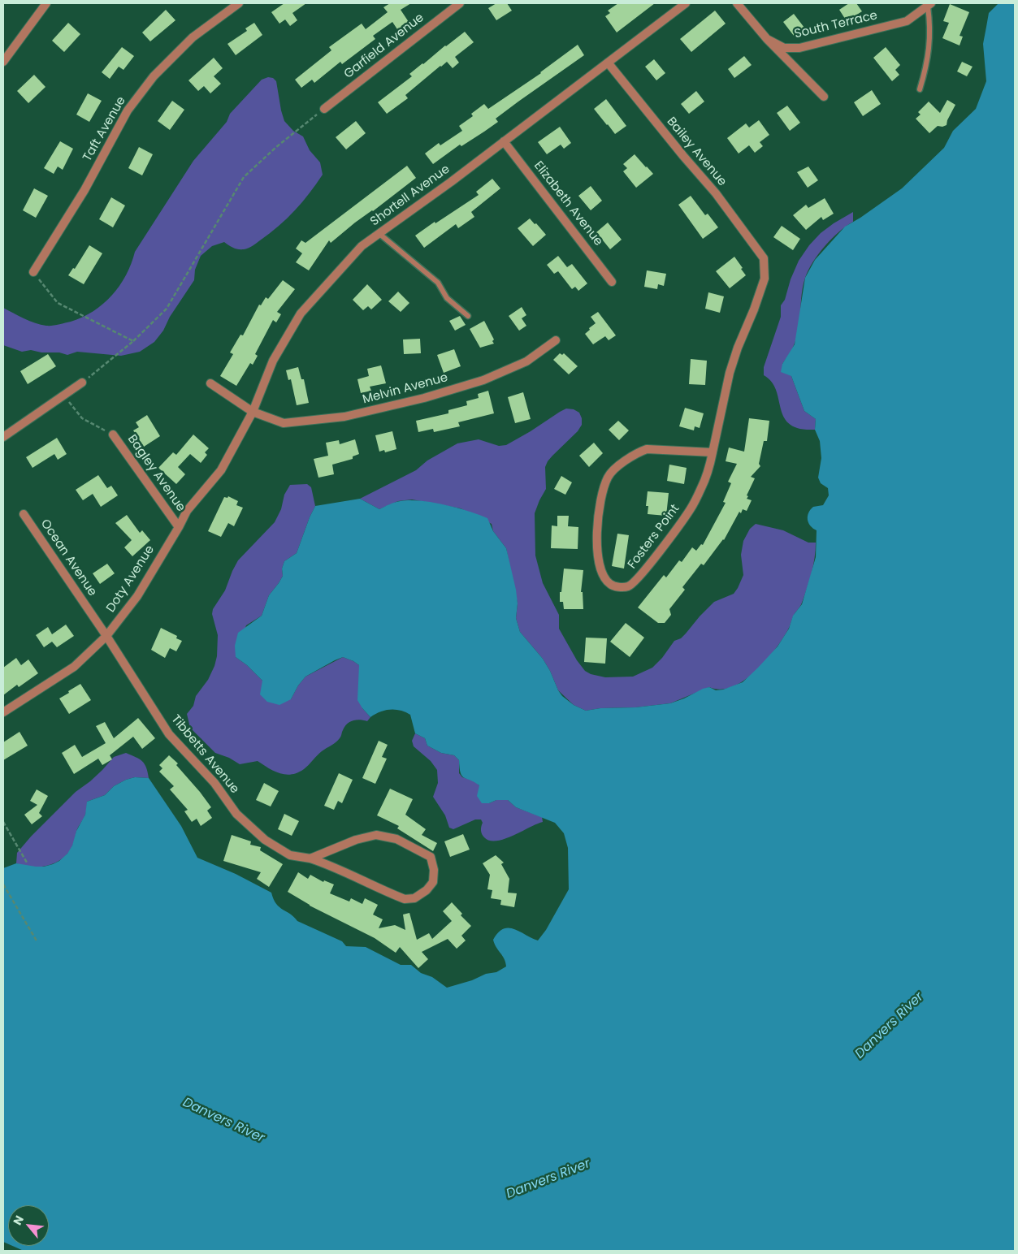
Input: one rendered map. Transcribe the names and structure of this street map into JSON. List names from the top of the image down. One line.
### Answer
{"streets":{"street":["South Terrace","Garfield Avenue","Taft Avenue","Bailey Avenue","Shortell Avenue","Elizabeth Avenue","Melvin Avenue","Bagley Avenue","Fosters Point","Ocean Avenue","Doty Avenue","Tibbetts Avenue"]},"crossings":[["Bailey Avenue","Shortell Avenue"],["Bailey Avenue","Fosters Point"],["Shortell Avenue","Elizabeth Avenue"],["Shortell Avenue","Melvin Avenue"],["Shortell Avenue","Doty Avenue"],["Bagley Avenue","Doty Avenue"],["Ocean Avenue","Doty Avenue"],["Ocean Avenue","Tibbetts Avenue"],["Doty Avenue","Tibbetts Avenue"]],"water":["Danvers River"],"north":"top left"}
